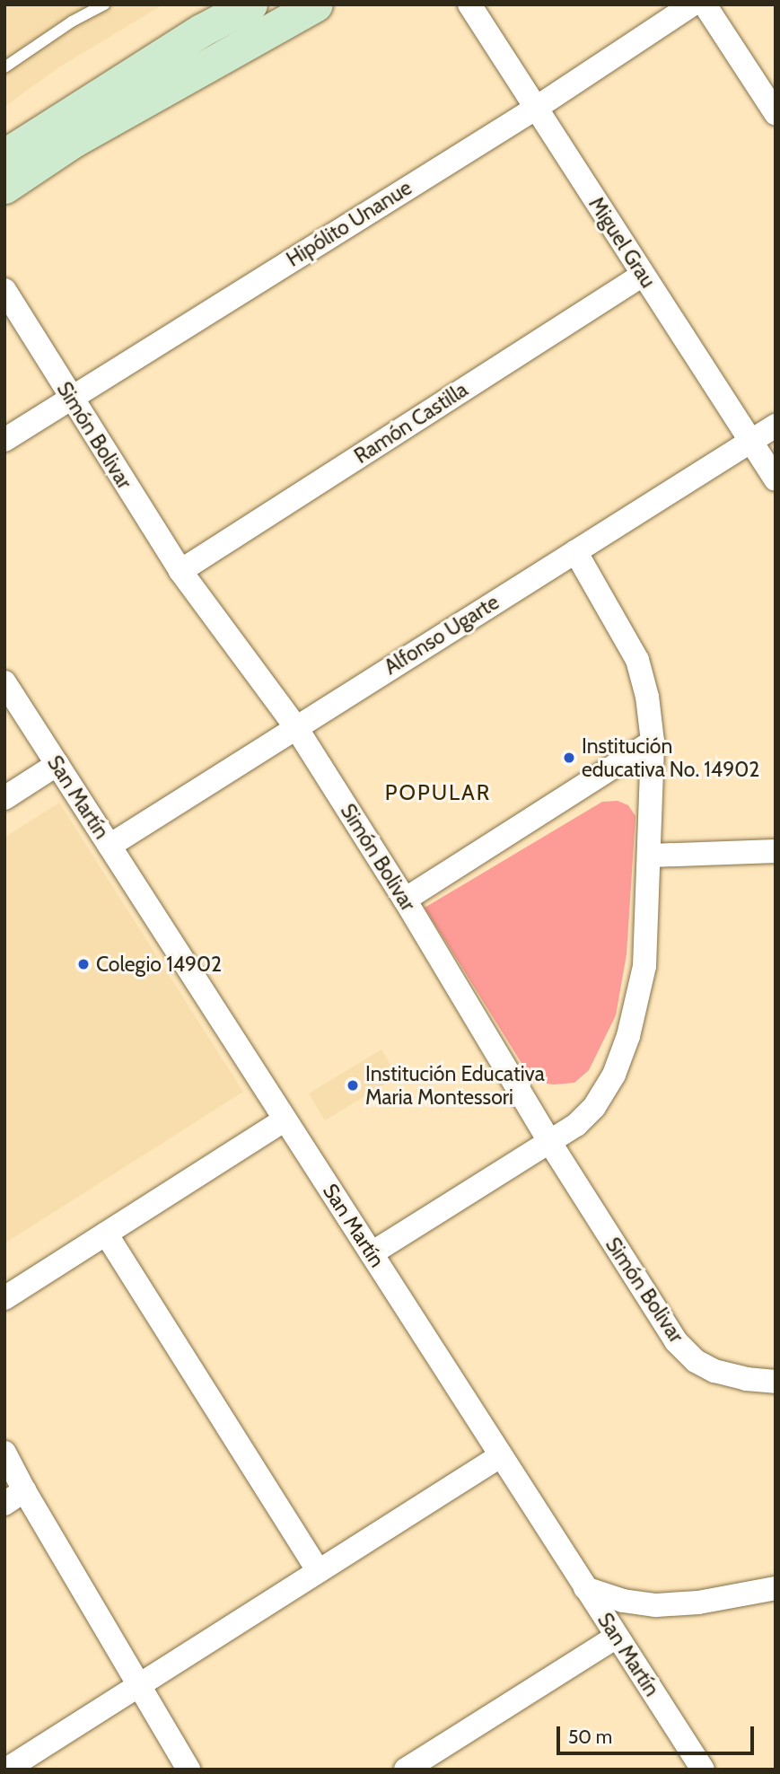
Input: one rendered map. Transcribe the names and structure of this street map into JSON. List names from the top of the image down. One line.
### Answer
{"streets":{"street":["Hipólito Unanue","Miguel Grau","Ramón Castilla","Simón Bolivar","Alfonso Ugarte","San Martín"]},"crossings":[["Hipólito Unanue","Miguel Grau"],["Hipólito Unanue","Simón Bolivar"],["Miguel Grau","Ramón Castilla"],["Miguel Grau","Alfonso Ugarte"],["Ramón Castilla","Simón Bolivar"],["Simón Bolivar","Alfonso Ugarte"],["Alfonso Ugarte","San Martín"]],"districts":["POPULAR"],"places":["Institución educativa No. 14902","Colegio 14902","Institución Educativa Maria Montessori"],"scale_bar":"50 m"}
